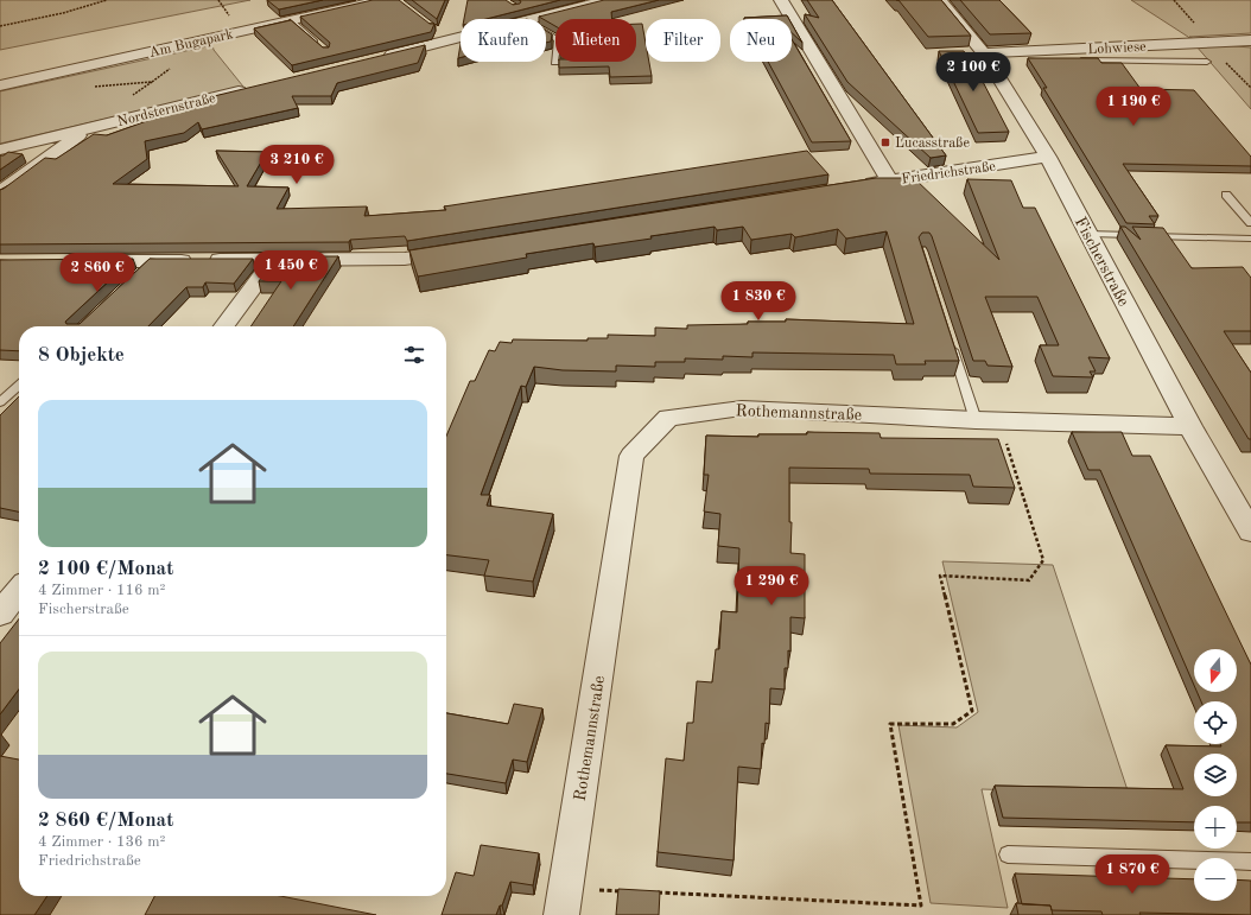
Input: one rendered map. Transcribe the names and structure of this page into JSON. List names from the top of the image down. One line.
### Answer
{"streets":{"street":["Am Bugapark","Lohwiese","Nordsternstraße","Friedrichstraße","Fischerstraße","Rothemannstraße"]},"crossings":[["Lohwiese","Fischerstraße"],["Friedrichstraße","Fischerstraße"],["Fischerstraße","Rothemannstraße"]],"places":{"transit":["Lucasstraße"]},"north":"bottom","page":{"chip":["Kaufen","Mieten","Filter","Neu"],"price":["2 100 €","1 190 €","3 210 €","1 450 €","2 860 €","1 830 €","1 290 €","1 870 €"],"heading":"8 Objekte","list":[{"name":"2 100 €/Monat","note":"4 Zimmer · 116 m² · Fischerstraße"},{"name":"2 860 €/Monat","note":"4 Zimmer · 136 m² · Friedrichstraße"}],"map_buttons":["+","−"]}}
